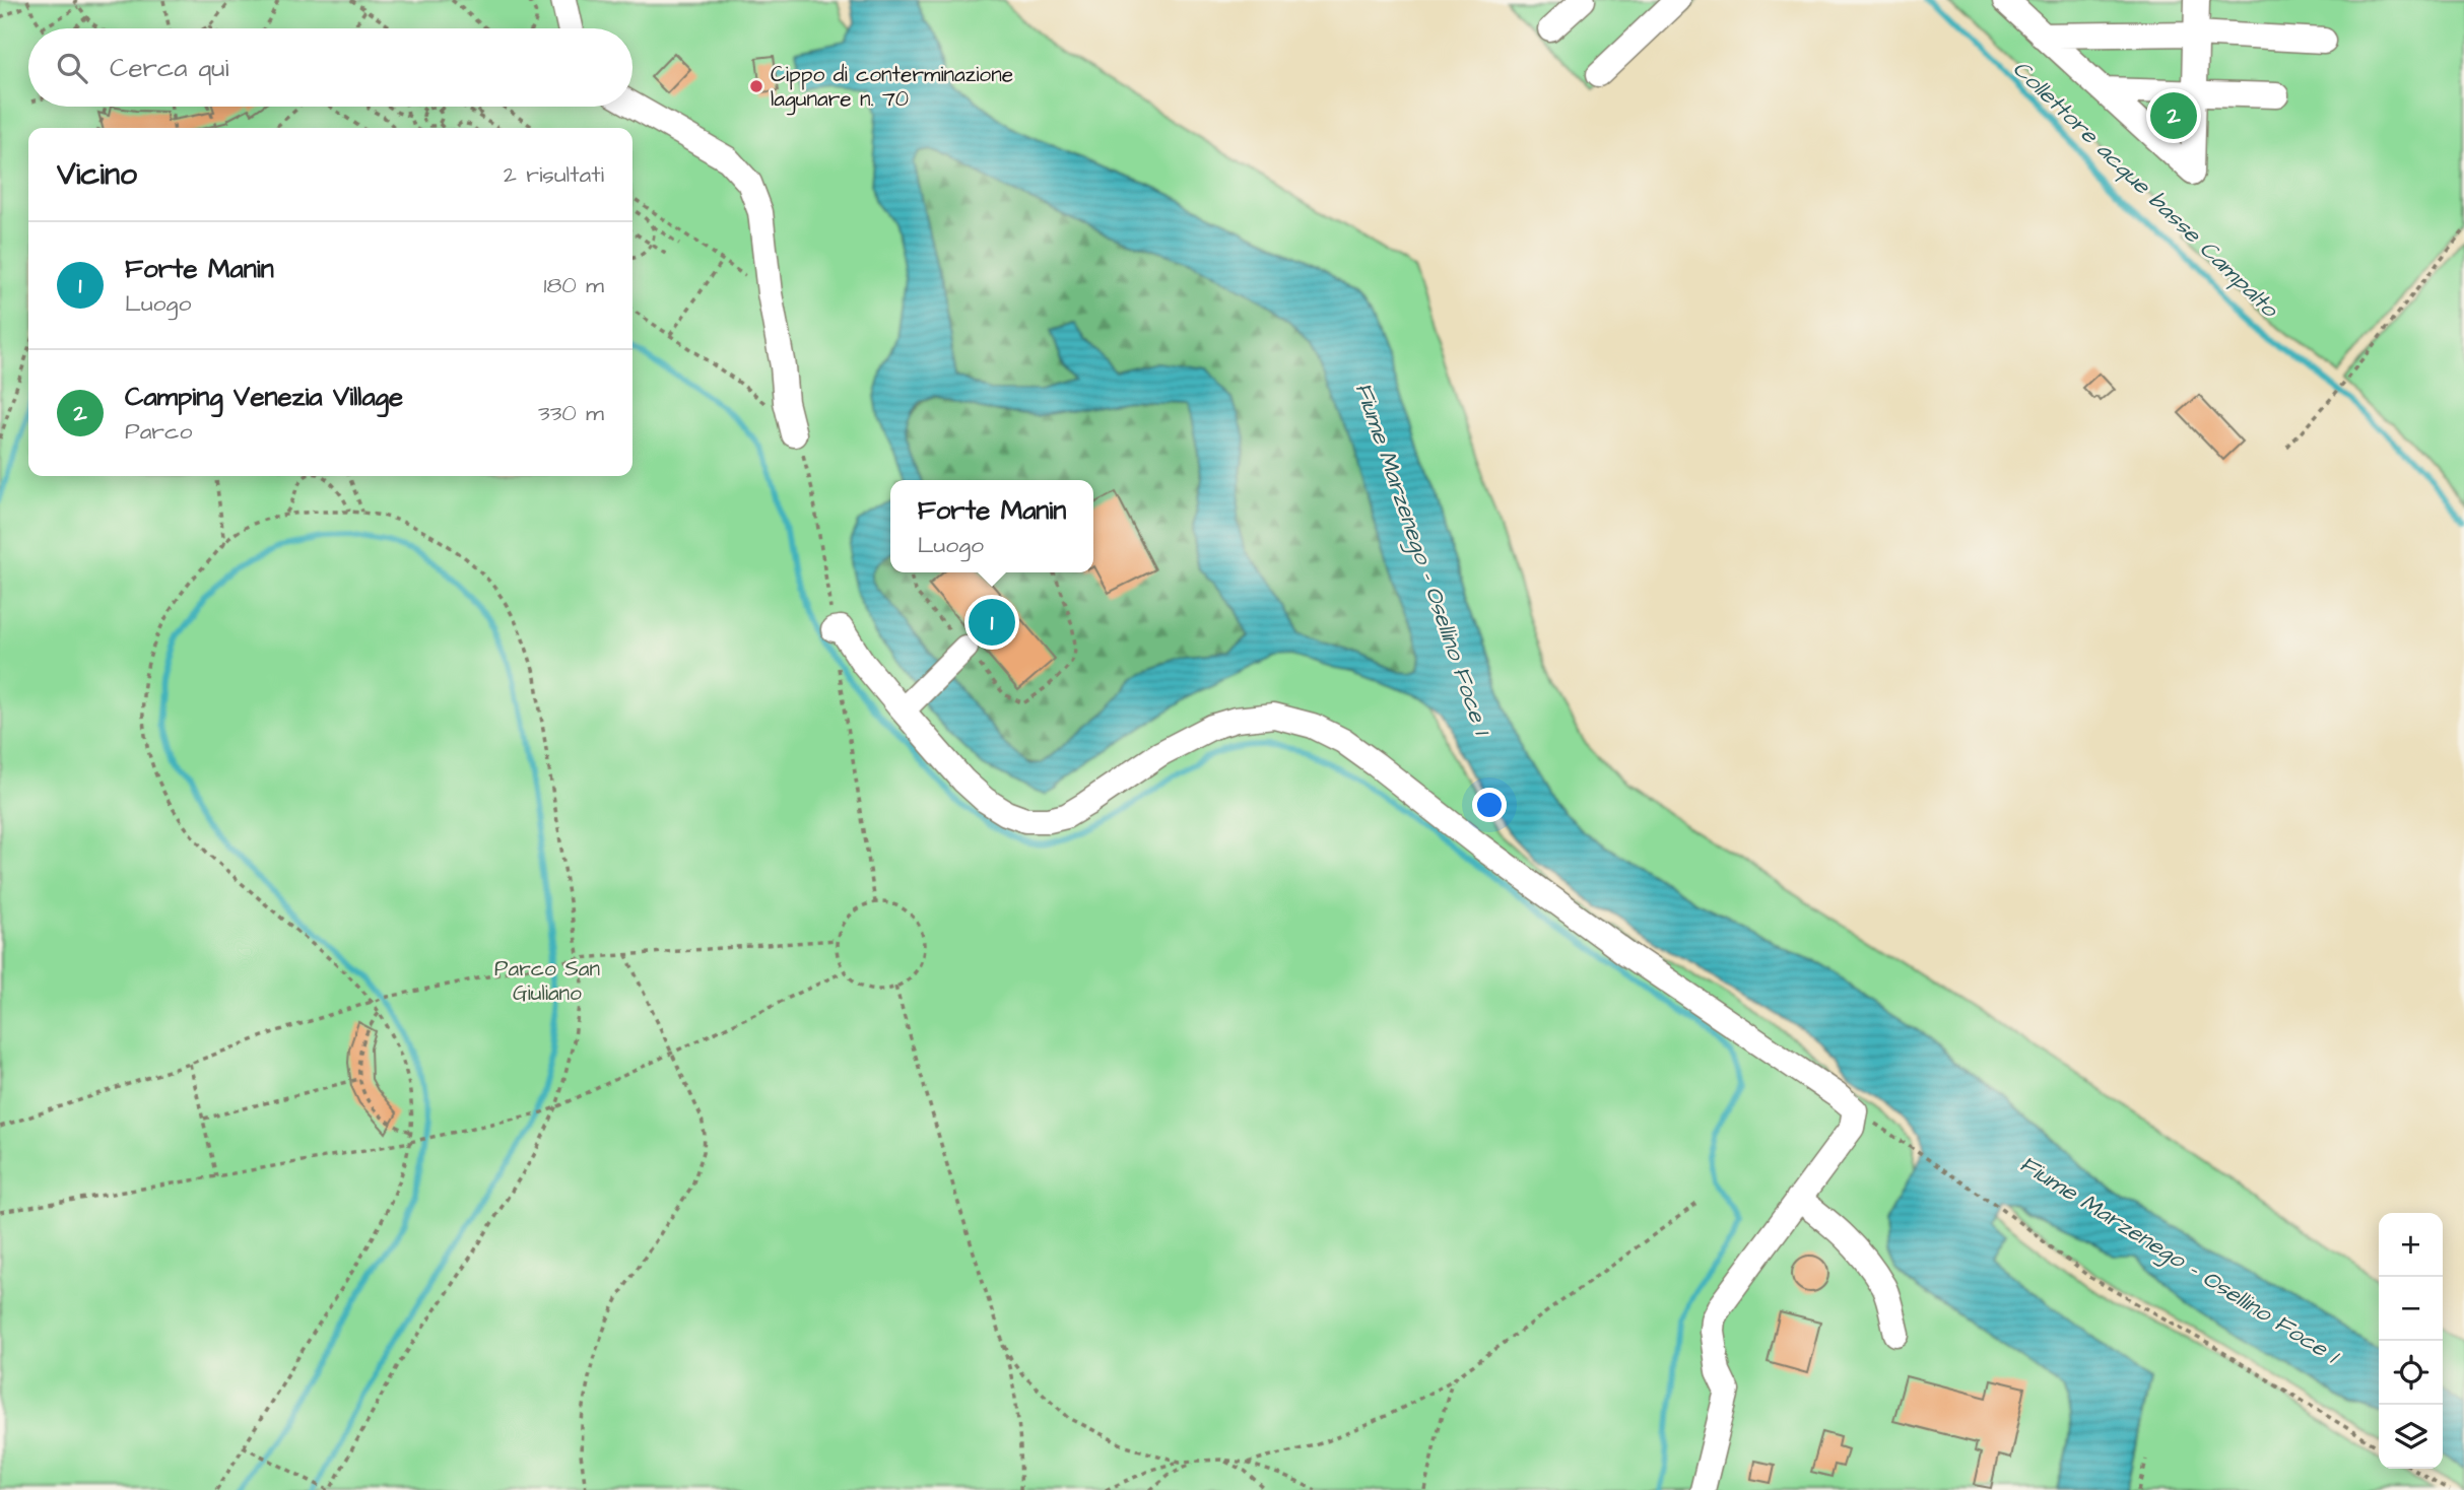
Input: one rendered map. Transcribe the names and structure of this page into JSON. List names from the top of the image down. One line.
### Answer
{"water":["Collettore acque basse Campalto","Fiume Marzenego - Osellino Foce 1"],"parks":["Parco San Giuliano"],"places":["Cippo di conterminazione lagunare n. 70"],"page":{"search":"Cerca qui","pins":["2","1"],"heading":["Vicino","2 risultati"],"list":[{"mark":"1","name":"Forte Manin","note":"Luogo","value":"180 m"},{"mark":"2","name":"Camping Venezia Village","note":"Parco","value":"330 m"}],"popup":["Forte Manin","Luogo"],"map_buttons":["+","−"]}}
